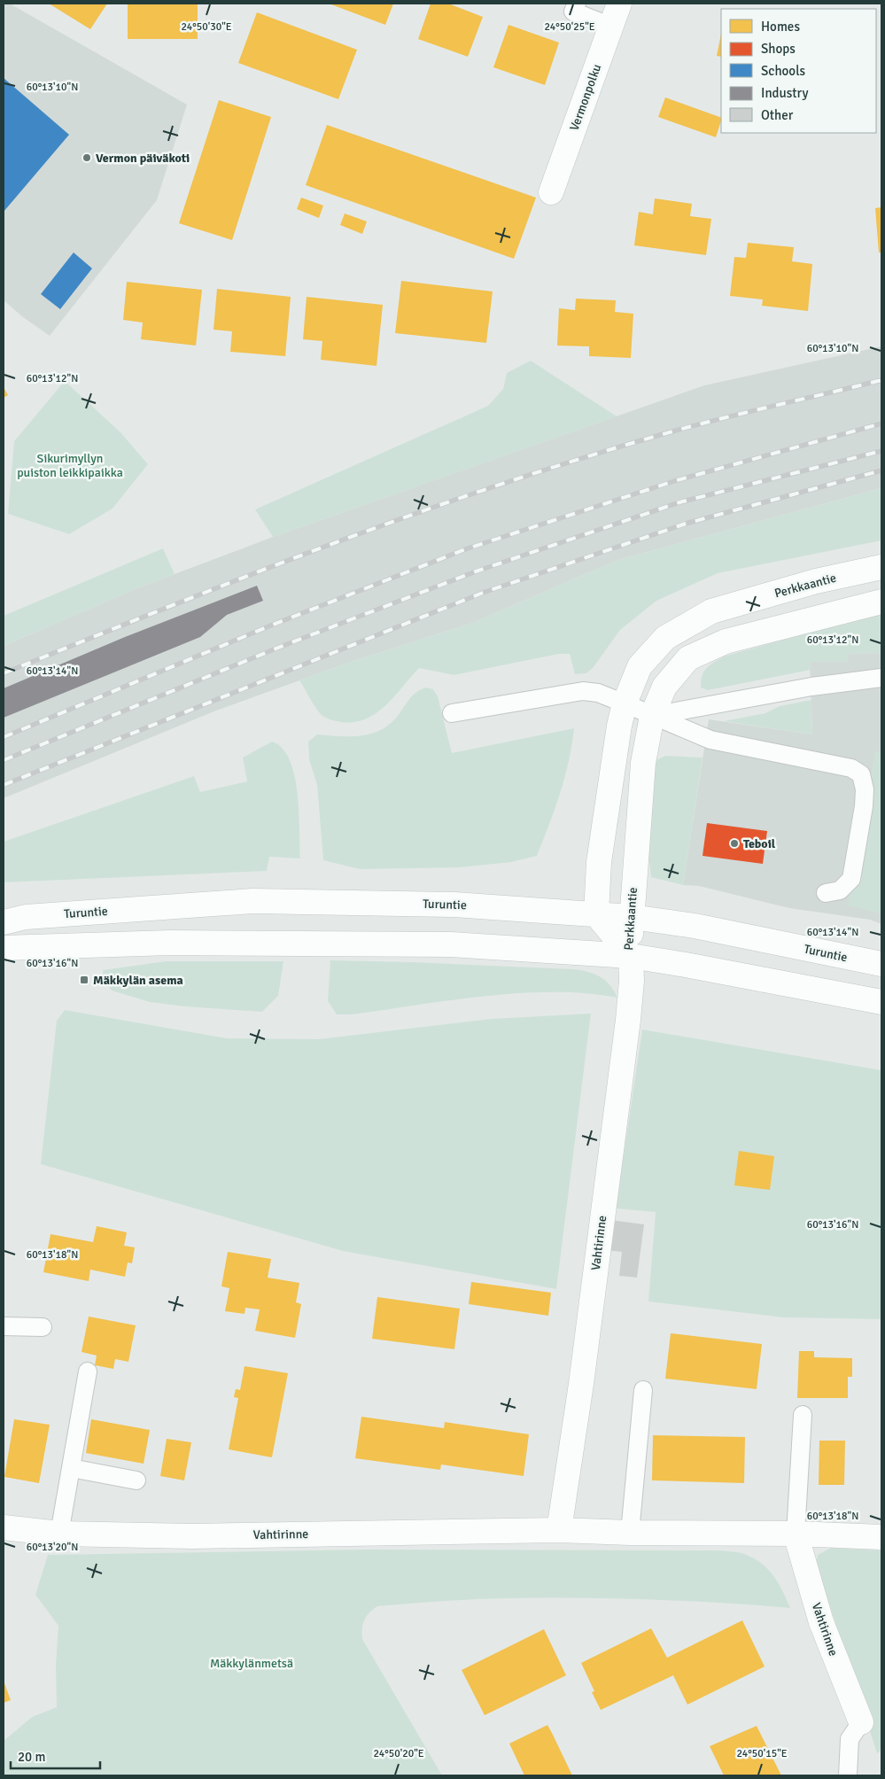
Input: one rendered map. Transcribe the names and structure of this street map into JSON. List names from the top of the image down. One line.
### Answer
{"streets":{"main road":["Vermonpolku","Perkkaantie","Turuntie","Vahtirinne"]},"crossings":[["Perkkaantie","Turuntie"],["Perkkaantie","Vahtirinne"]],"parks":["Sikurimyllyn puiston leikkipaikka","Mäkkylänmetsä"],"places":{"other":["Vermon päiväkoti","Teboil"],"transit":["Mäkkylän asema"]},"legend":["Homes","Shops","Schools","Industry","Other"],"scale_bar":"20 m","coordinates":["24°50'30\"E","24°50'25\"E","60°13'10\"N","60°13'12\"N","60°13'14\"N","60°13'16\"N","60°13'18\"N","60°13'20\"N","24°50'20\"E","24°50'15\"E"]}
